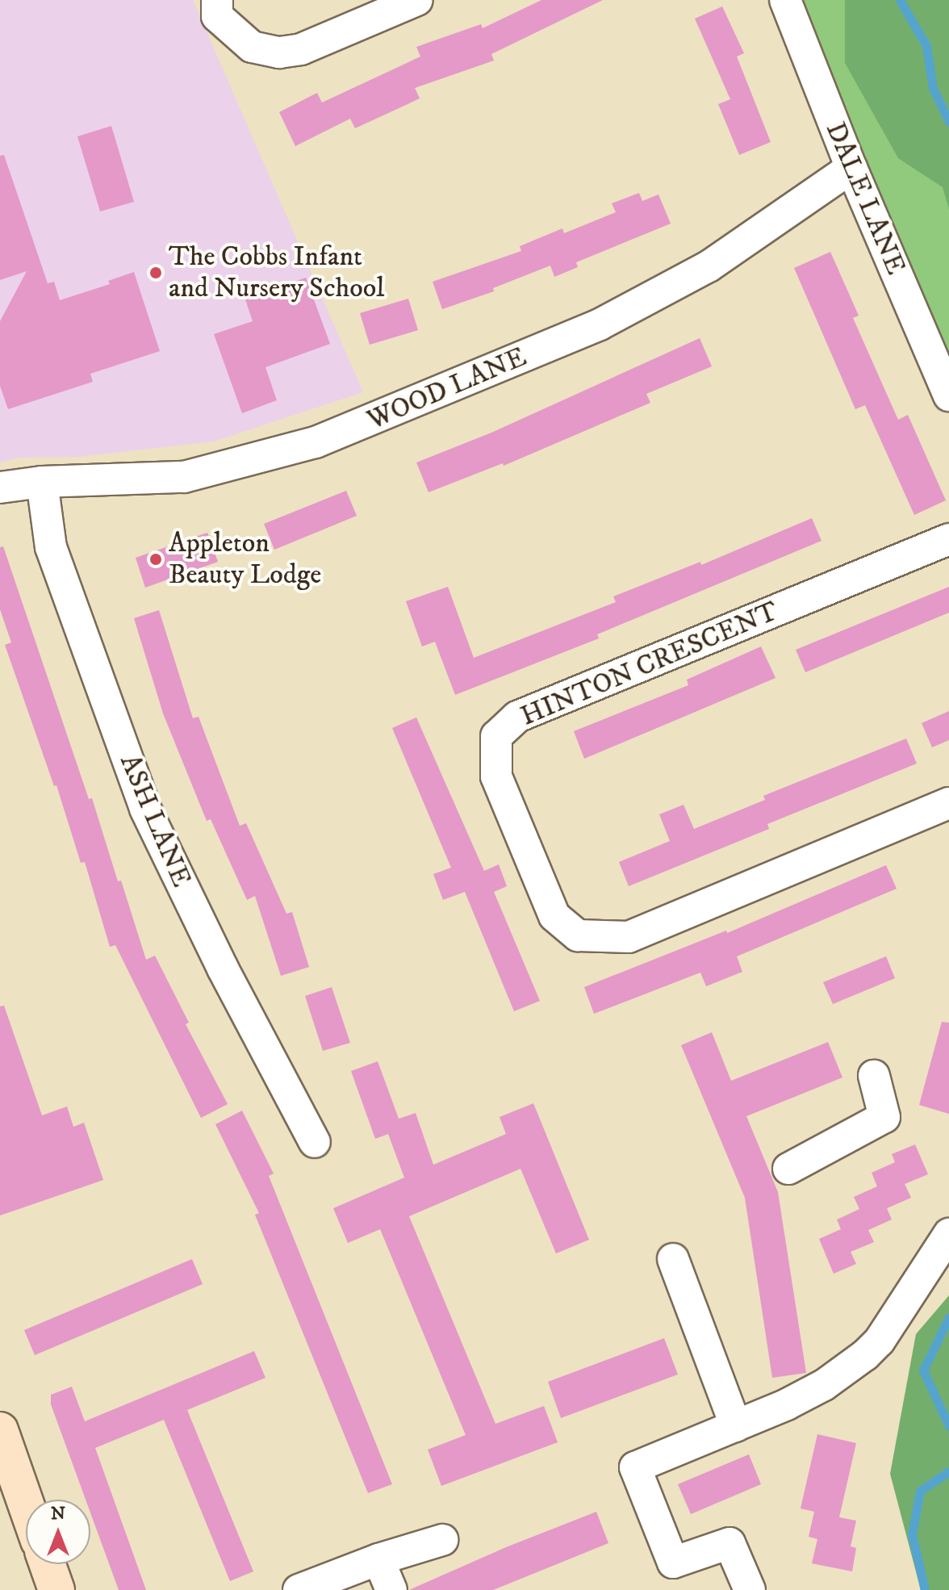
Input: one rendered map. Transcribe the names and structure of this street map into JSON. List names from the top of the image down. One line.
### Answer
{"streets":{"street":["DALE LANE","WOOD LANE","HINTON CRESCENT","ASH LANE"]},"crossings":[["DALE LANE","WOOD LANE"],["WOOD LANE","ASH LANE"]],"places":["The Cobbs Infant and Nursery School","Appleton Beauty Lodge"],"north":"top"}
